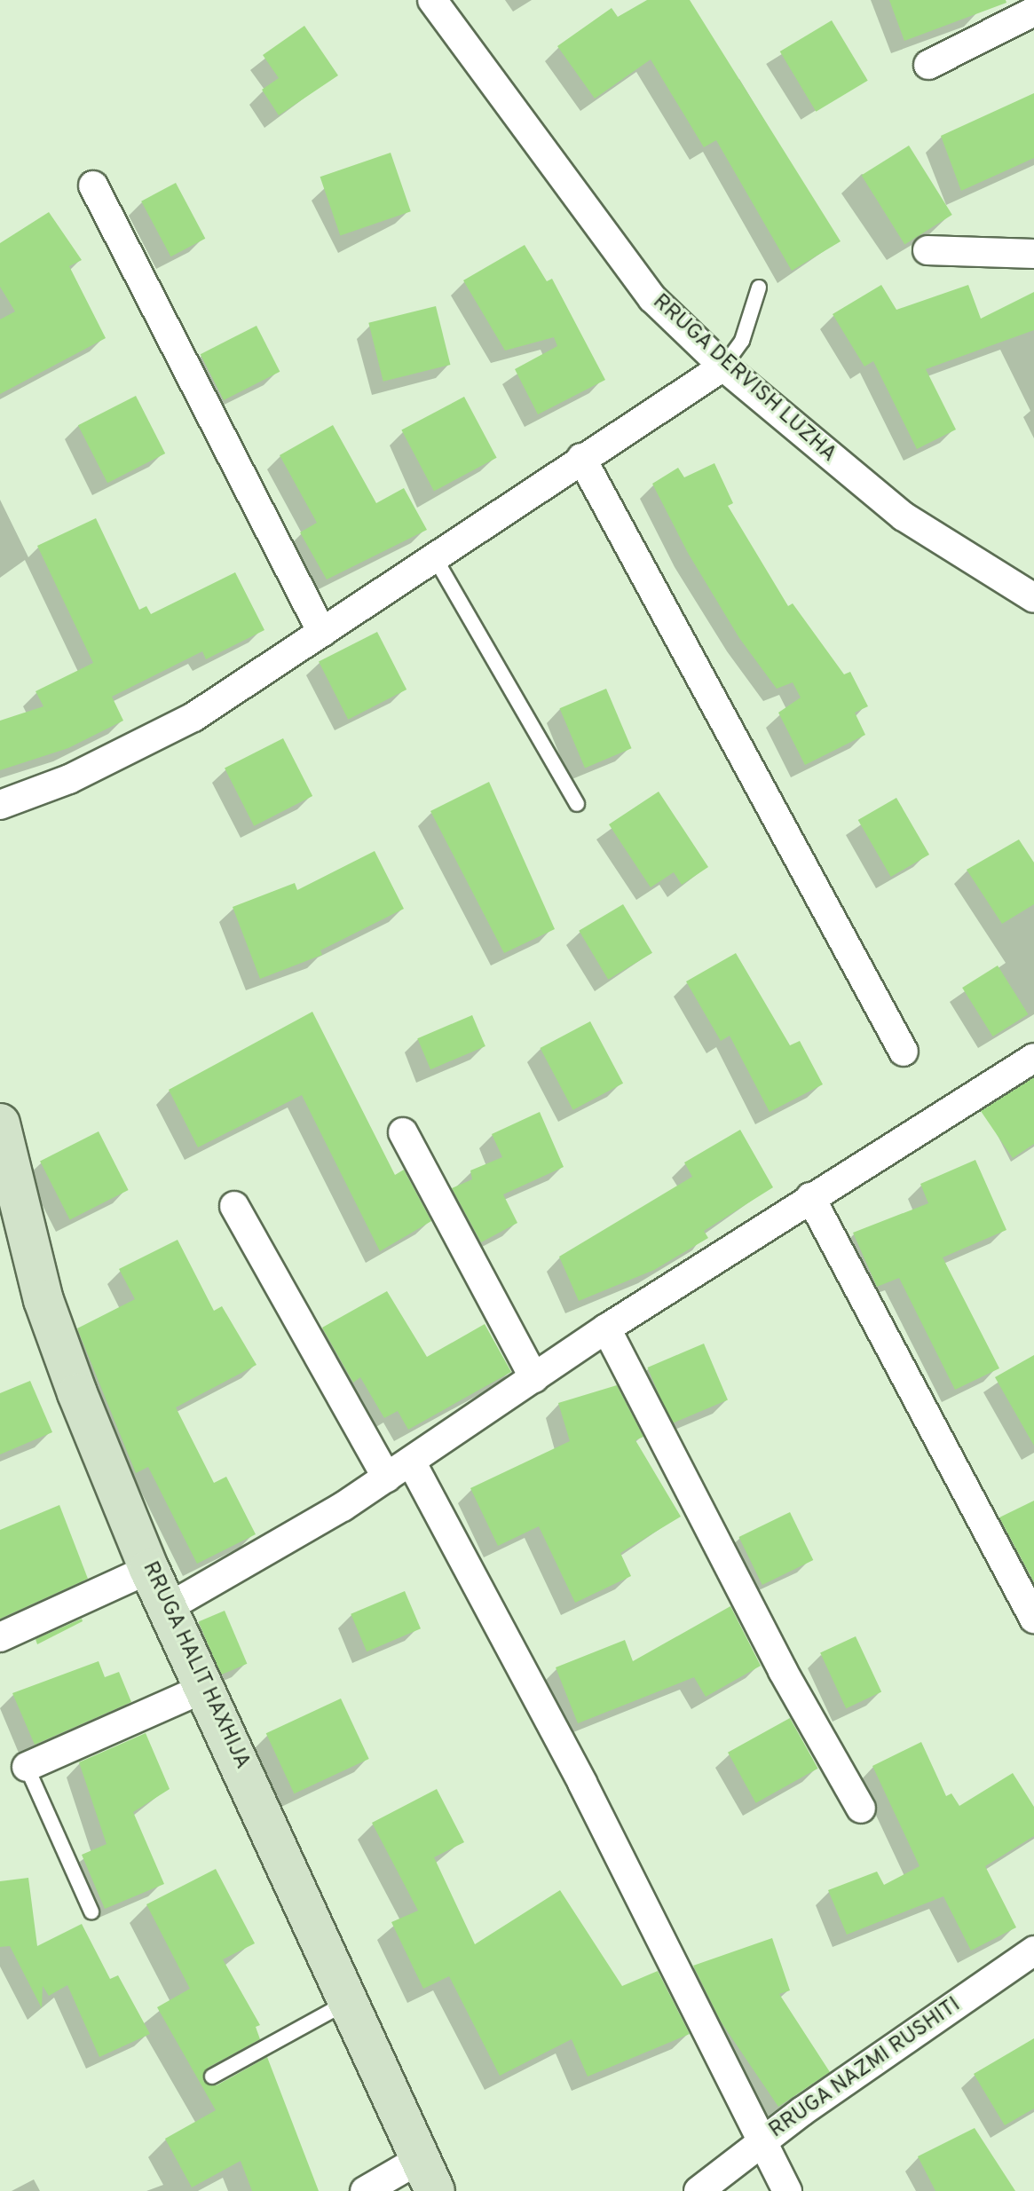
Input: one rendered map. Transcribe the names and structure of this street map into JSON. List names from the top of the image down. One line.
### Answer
{"streets":{"street":["RRUGA DERVISH LUZHA","RRUGA HALIT HAXHIJA","RRUGA NAZMI RUSHITI"]}}
